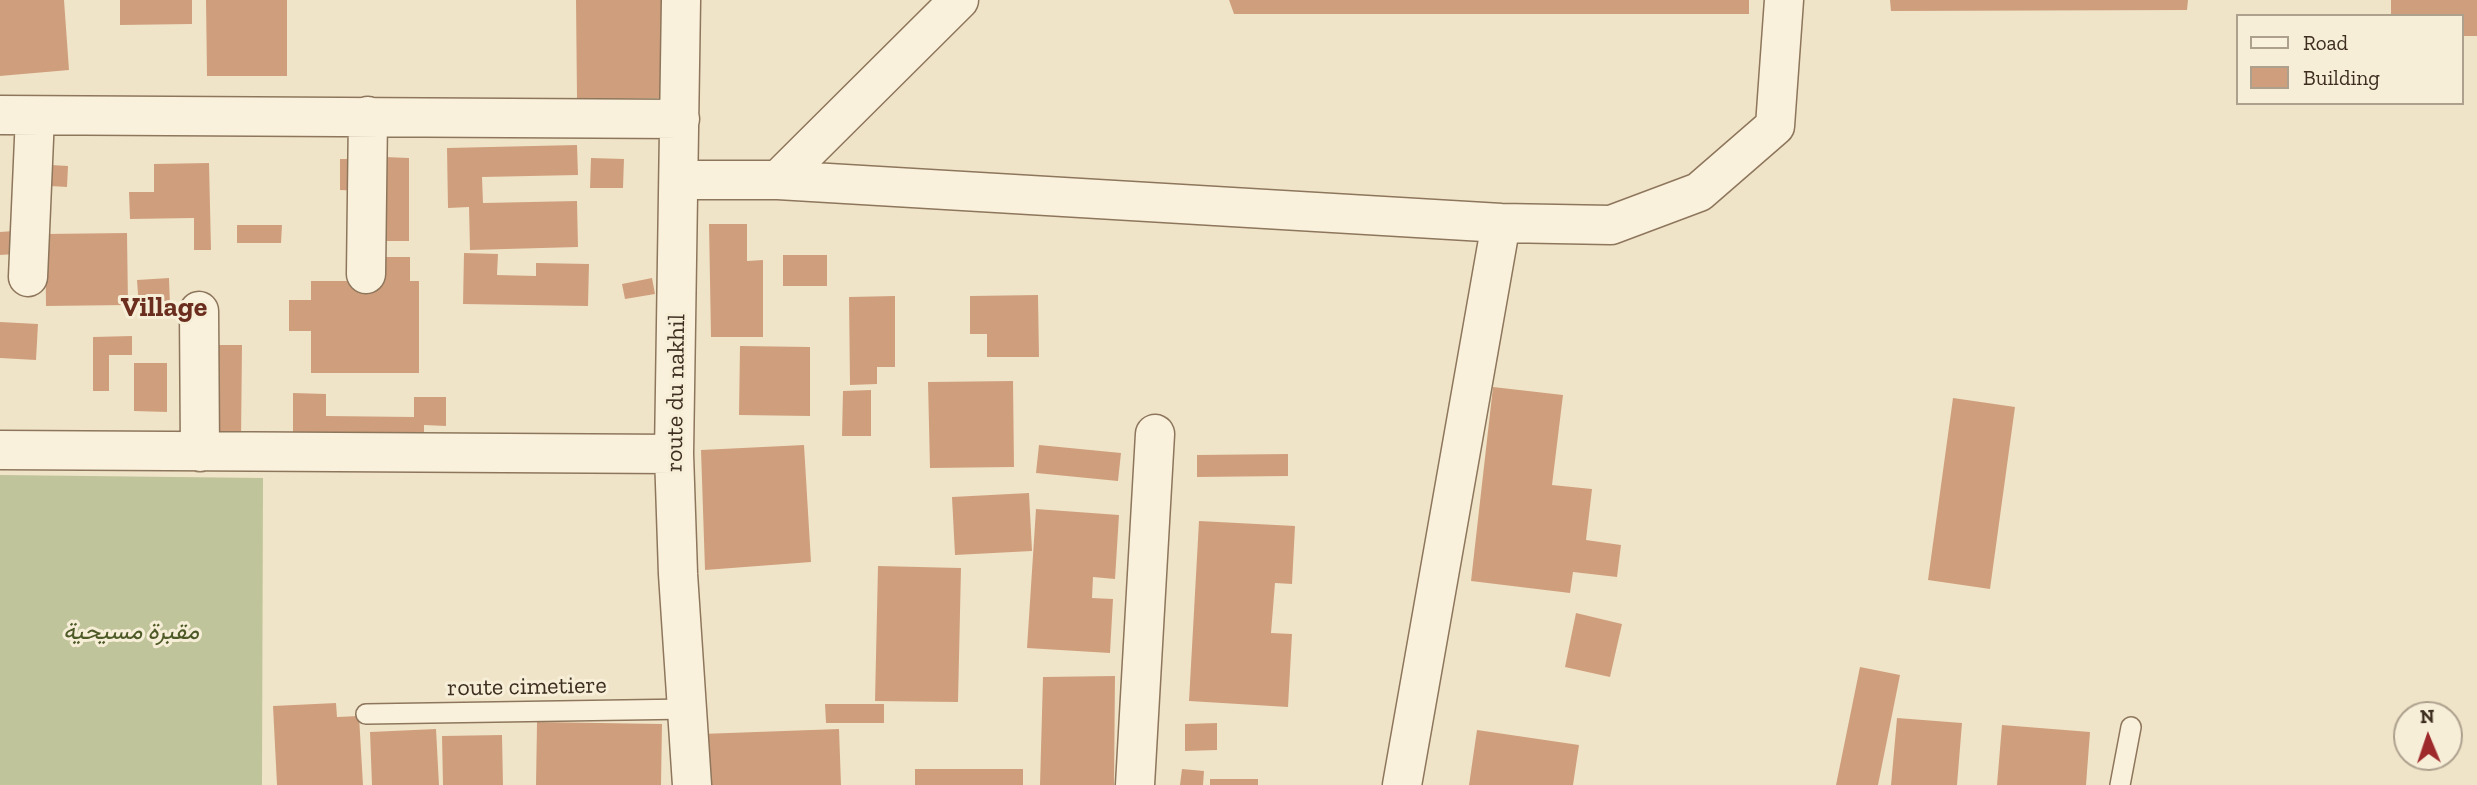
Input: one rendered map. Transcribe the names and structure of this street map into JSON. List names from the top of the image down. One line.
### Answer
{"streets":{"street":["route du nakhil"],"lane":["route cimetiere"]},"crossings":[["route du nakhil","route cimetiere"]],"districts":["Village"],"parks":["مقبرة مسيحية"],"legend":["Road","Building"],"north":"top"}
